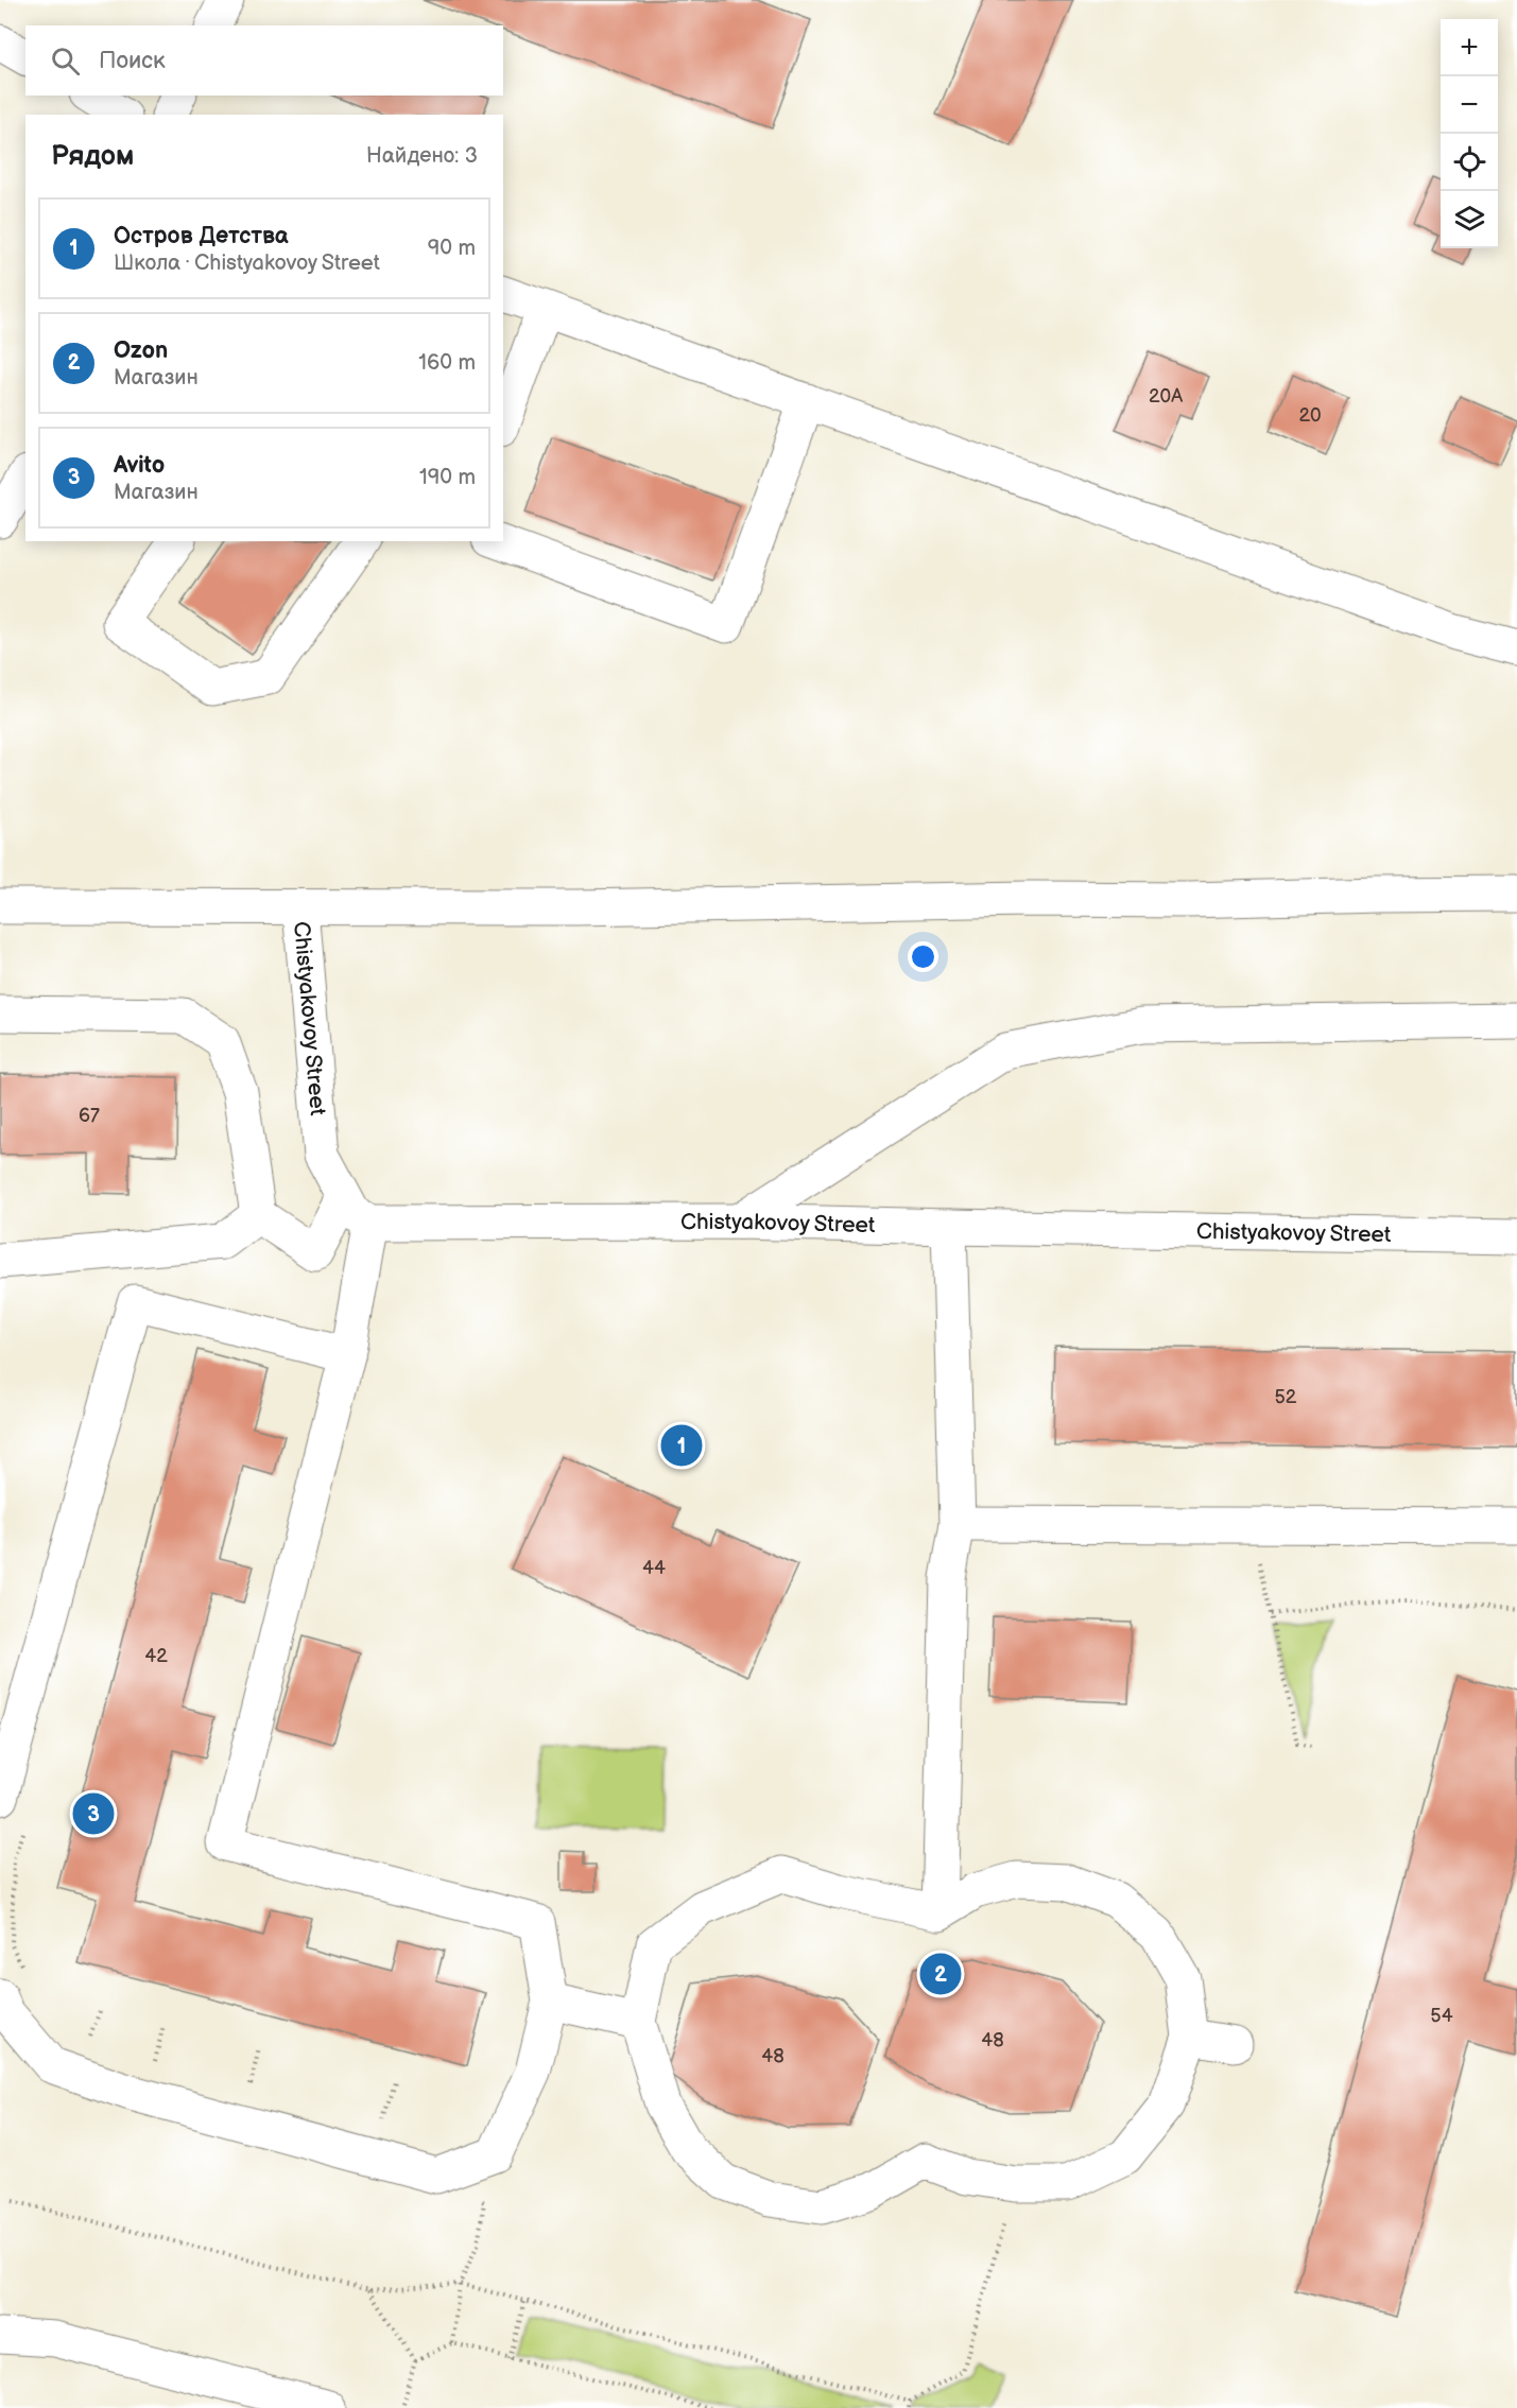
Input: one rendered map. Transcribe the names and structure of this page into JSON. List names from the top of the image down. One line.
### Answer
{"streets":{"street":["Chistyakovoy Street"]},"house_numbers":["20А","20","67","52","44","42","54","48","48"],"page":{"map_buttons":["+","−"],"search":"Поиск","heading":["Рядом","Найдено: 3"],"list":[{"mark":"1","name":"Остров Детства","note":"Школа · Chistyakovoy Street","value":"90 m"},{"mark":"2","name":"Ozon","note":"Магазин","value":"160 m"},{"mark":"3","name":"Avito","note":"Магазин","value":"190 m"}],"pins":["1","3","2"]}}
